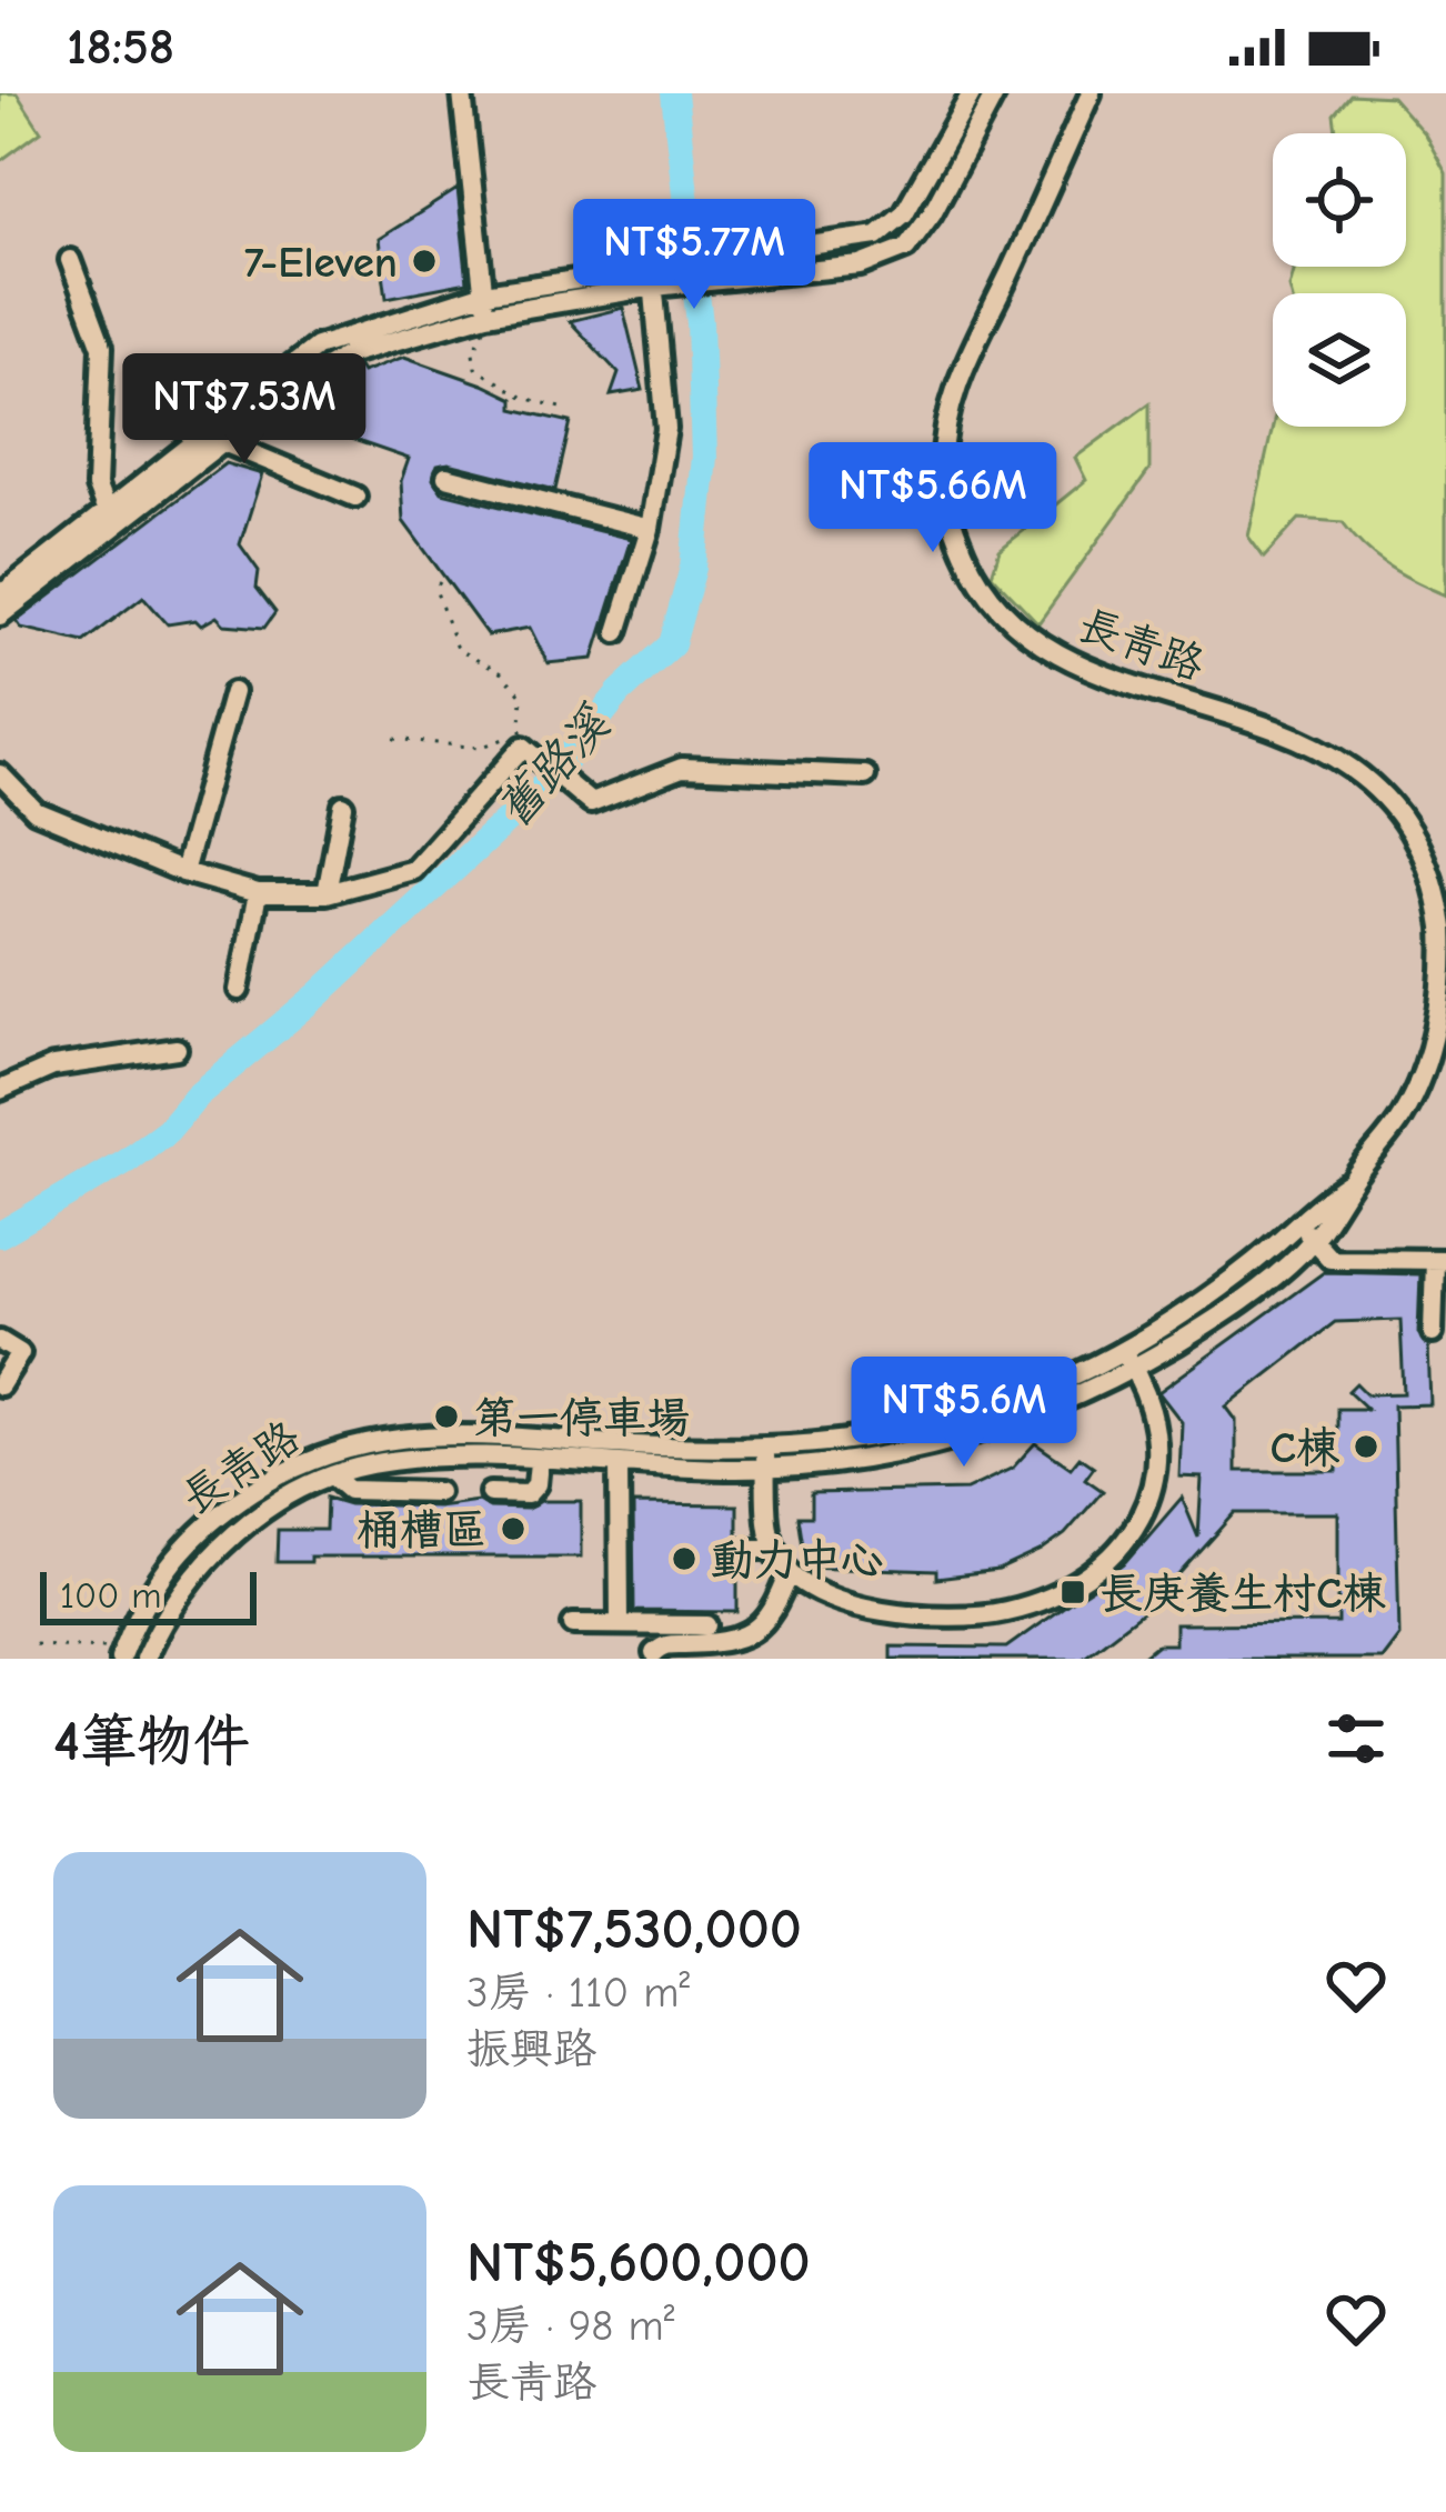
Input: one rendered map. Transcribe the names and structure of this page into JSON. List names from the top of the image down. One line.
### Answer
{"streets":{"street":["長青路"]},"water":["舊路溪"],"places":{"other":["7-Eleven","第一停車場","C棟","桶槽區","動力中心"],"transit":["長庚養生村C棟"]},"scale_bar":"100 m","page":{"status":"18:58","price":["NT$5.77M","NT$7.53M","NT$5.66M","NT$5.6M"],"scale":"100 m","heading":"4筆物件","list":[{"name":"NT$7,530,000","note":"3房 · 110 m² · 振興路"},{"name":"NT$5,600,000","note":"3房 · 98 m² · 長青路"}]}}
